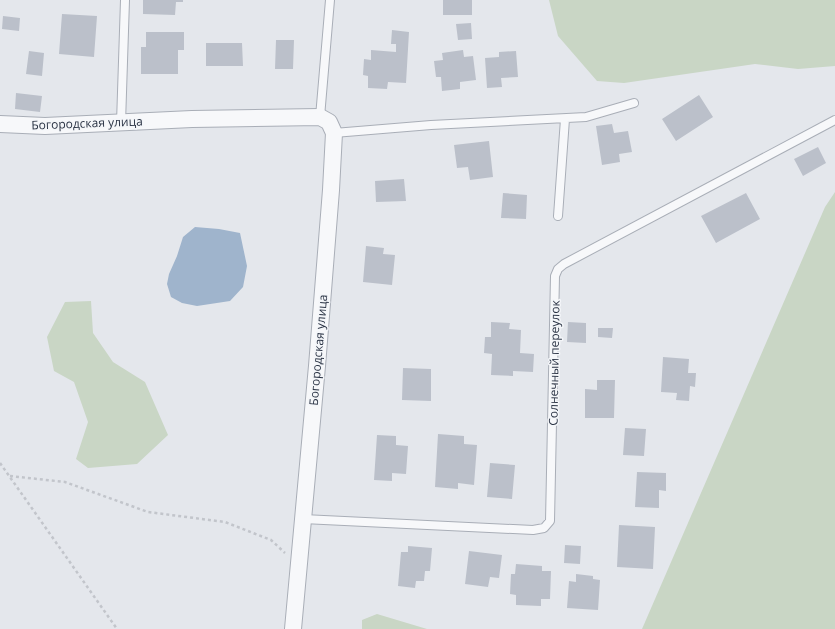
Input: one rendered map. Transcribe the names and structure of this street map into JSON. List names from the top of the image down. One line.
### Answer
{"streets":{"street":["Богородская улица"],"lane":["Солнечный переулок"]},"crossings":[["Богородская улица","Солнечный переулок"]]}
